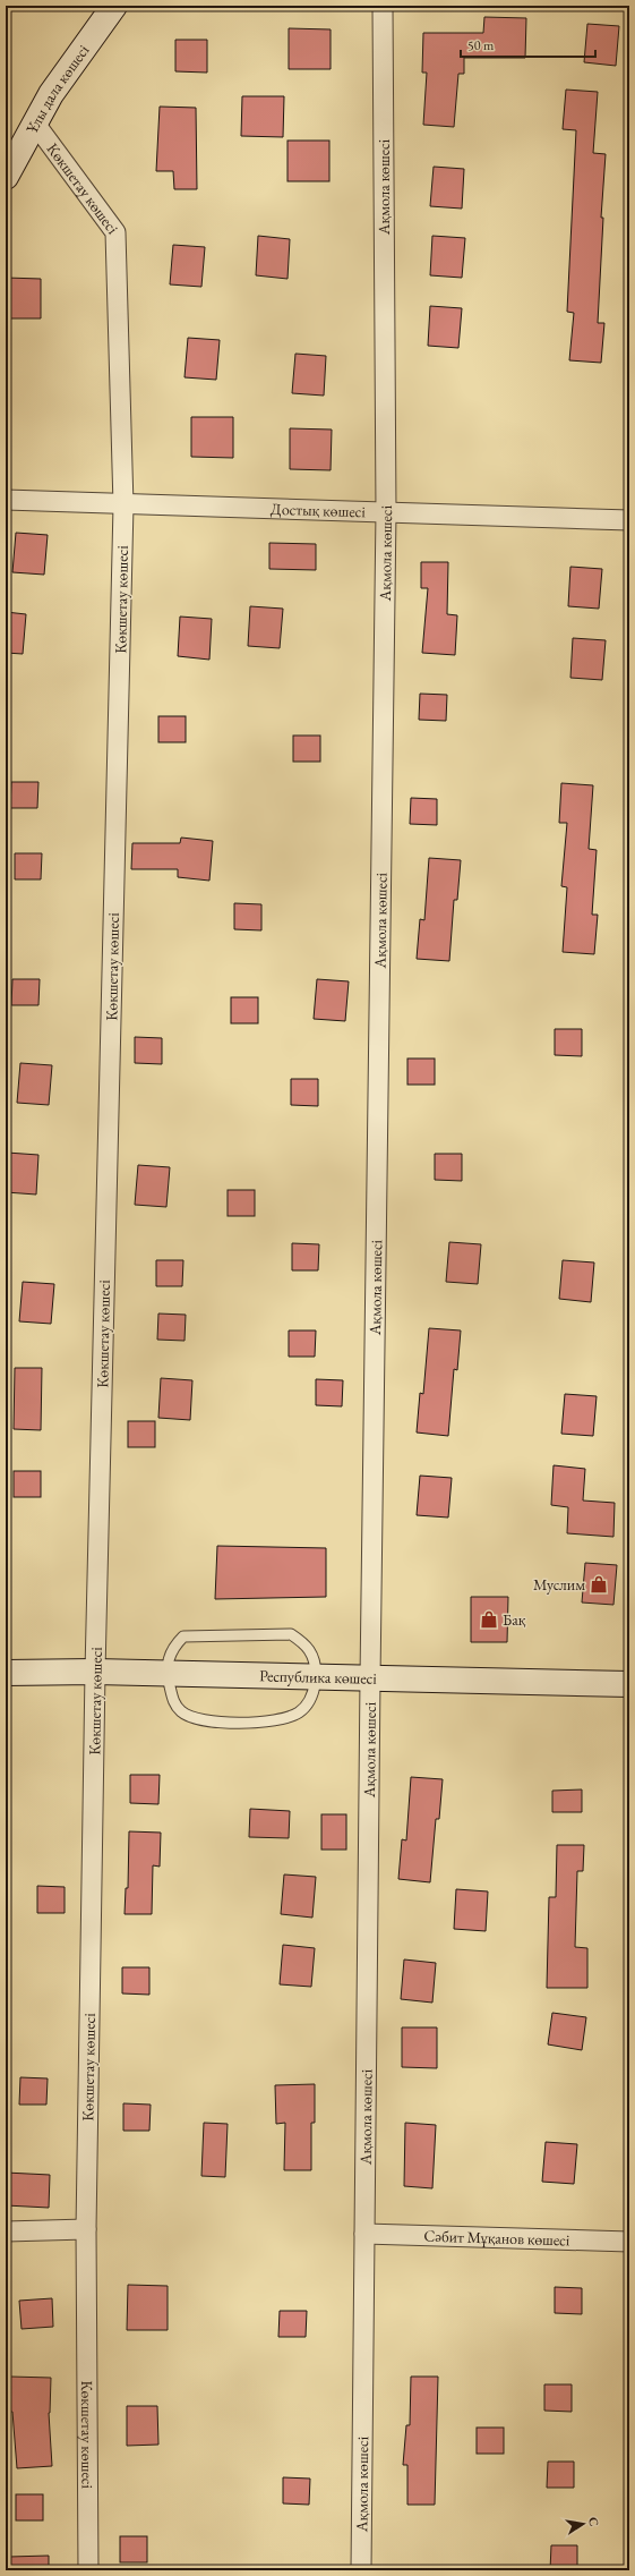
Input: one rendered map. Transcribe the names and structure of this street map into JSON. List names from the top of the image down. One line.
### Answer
{"streets":{"street":["Ұлы дала көшесі","Ақмола көшесі","Көкшетау көшесі","Достық көшесі","Республика көшесі","Сәбит Мұқанов көшесі"]},"crossings":[["Ұлы дала көшесі","Көкшетау көшесі"],["Ақмола көшесі","Достық көшесі"],["Ақмола көшесі","Республика көшесі"],["Ақмола көшесі","Сәбит Мұқанов көшесі"],["Көкшетау көшесі","Достық көшесі"],["Көкшетау көшесі","Республика көшесі"]],"places":{"shop":["Муслим","Бақ"]},"scale_bar":"50 m","north":"right"}
